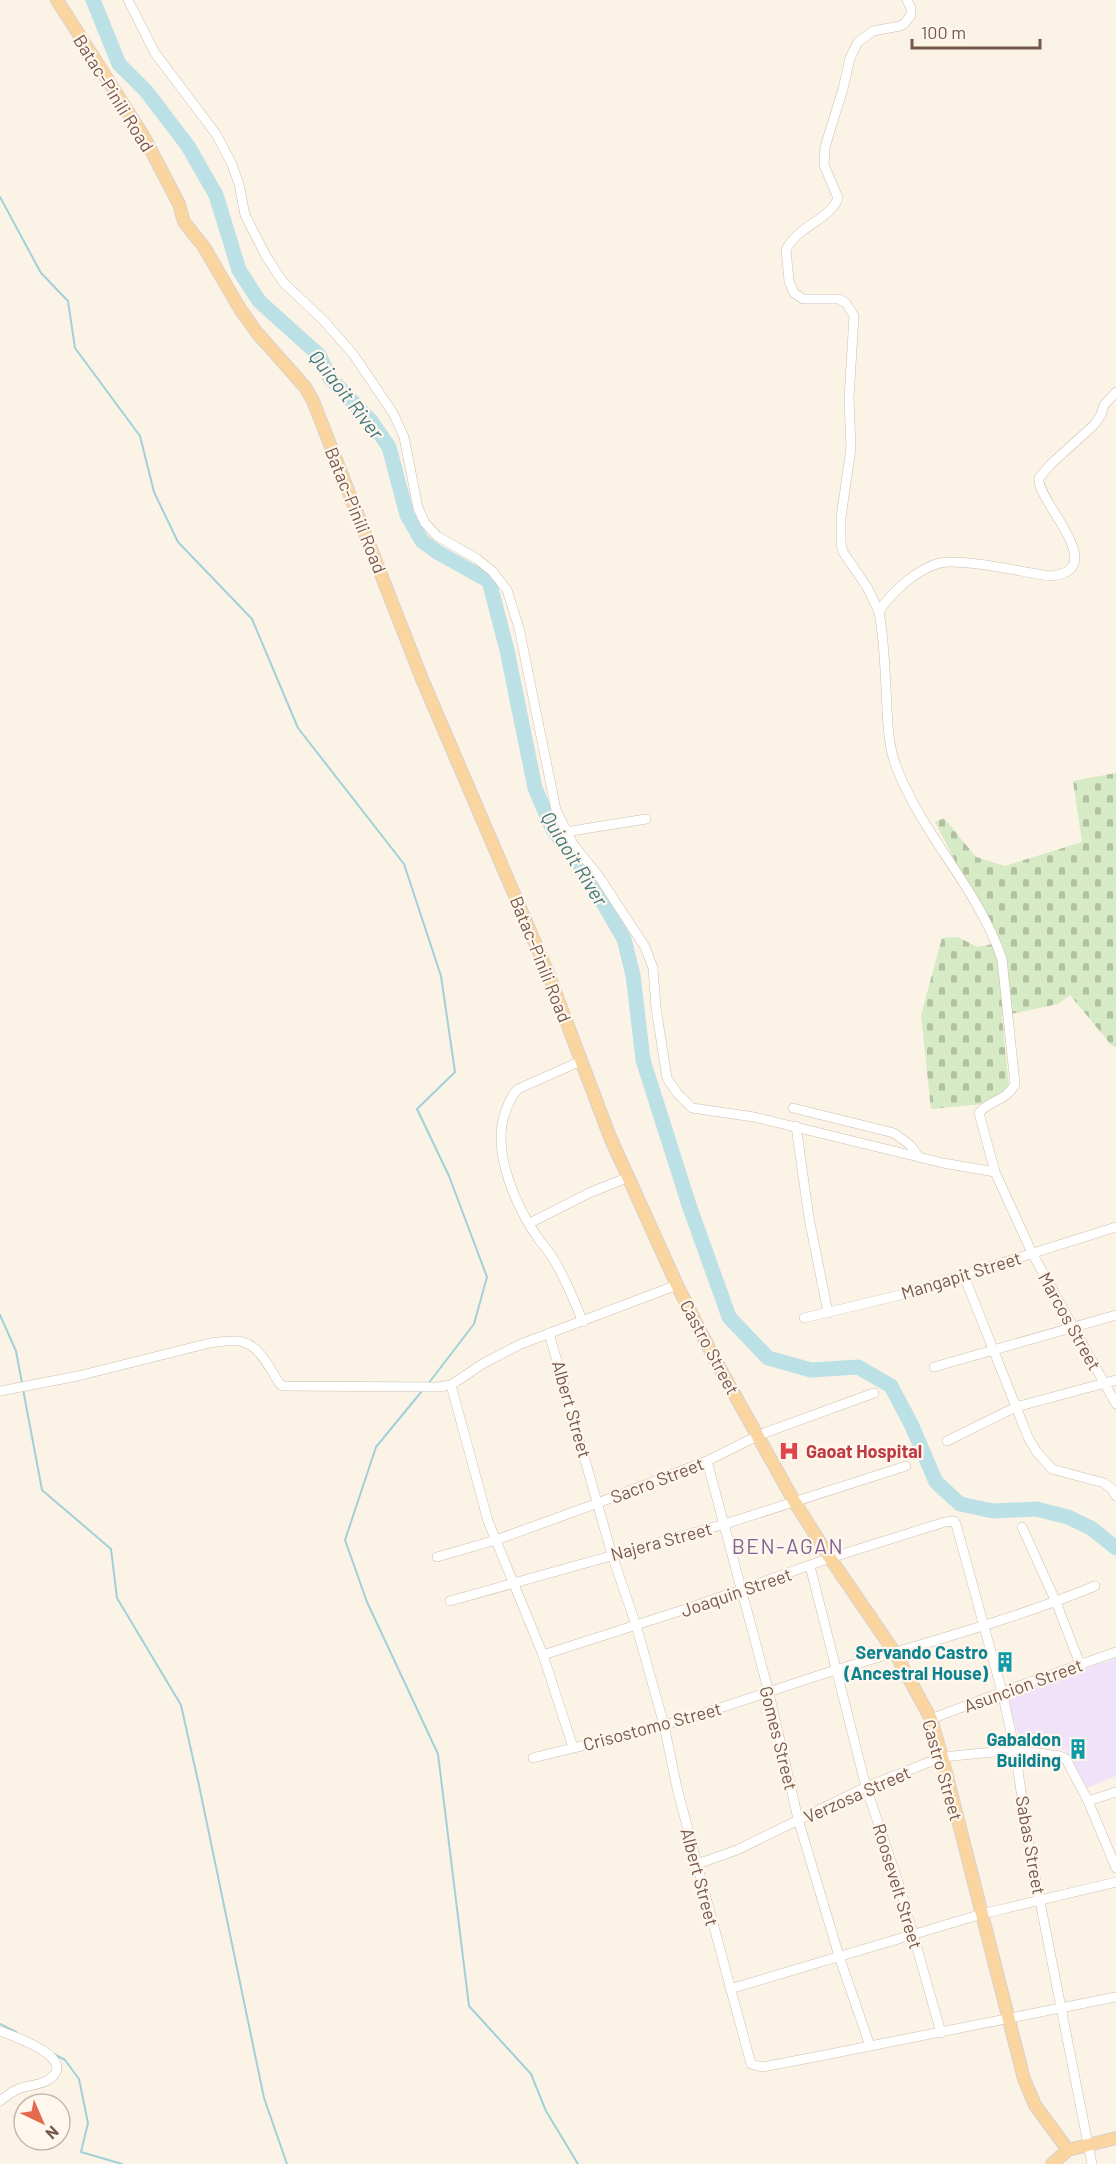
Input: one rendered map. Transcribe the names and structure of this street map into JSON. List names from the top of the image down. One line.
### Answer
{"streets":{"main road":["Batac-Pinili Road","Castro Street"],"street":["Mangapit Street","Marcos Street","Albert Street","Sacro Street","Najera Street","Joaquin Street","Asuncion Street","Crisostomo Street","Gomes Street","Verzosa Street","Sabas Street","Roosevelt Street"]},"crossings":[["Batac-Pinili Road","Castro Street"],["Mangapit Street","Marcos Street"],["Castro Street","Albert Street"],["Castro Street","Sacro Street"],["Castro Street","Najera Street"],["Castro Street","Joaquin Street"],["Castro Street","Asuncion Street"],["Castro Street","Crisostomo Street"],["Castro Street","Verzosa Street"],["Albert Street","Sacro Street"],["Albert Street","Najera Street"],["Albert Street","Joaquin Street"],["Albert Street","Crisostomo Street"],["Albert Street","Gomes Street"],["Albert Street","Verzosa Street"],["Albert Street","Sabas Street"],["Albert Street","Roosevelt Street"],["Sacro Street","Crisostomo Street"],["Sacro Street","Gomes Street"],["Najera Street","Crisostomo Street"],["Najera Street","Gomes Street"],["Joaquin Street","Crisostomo Street"],["Joaquin Street","Gomes Street"],["Joaquin Street","Sabas Street"],["Joaquin Street","Roosevelt Street"],["Asuncion Street","Sabas Street"],["Crisostomo Street","Gomes Street"],["Crisostomo Street","Sabas Street"],["Crisostomo Street","Roosevelt Street"],["Gomes Street","Verzosa Street"],["Verzosa Street","Sabas Street"],["Verzosa Street","Roosevelt Street"]],"districts":["BEN-AGAN"],"water":["Quiaoit River"],"places":{"hospital":["Gaoat Hospital"],"building":["Servando Castro (Ancestral House)","Gabaldon Building"]},"scale_bar":"100 m","north":"bottom right"}
